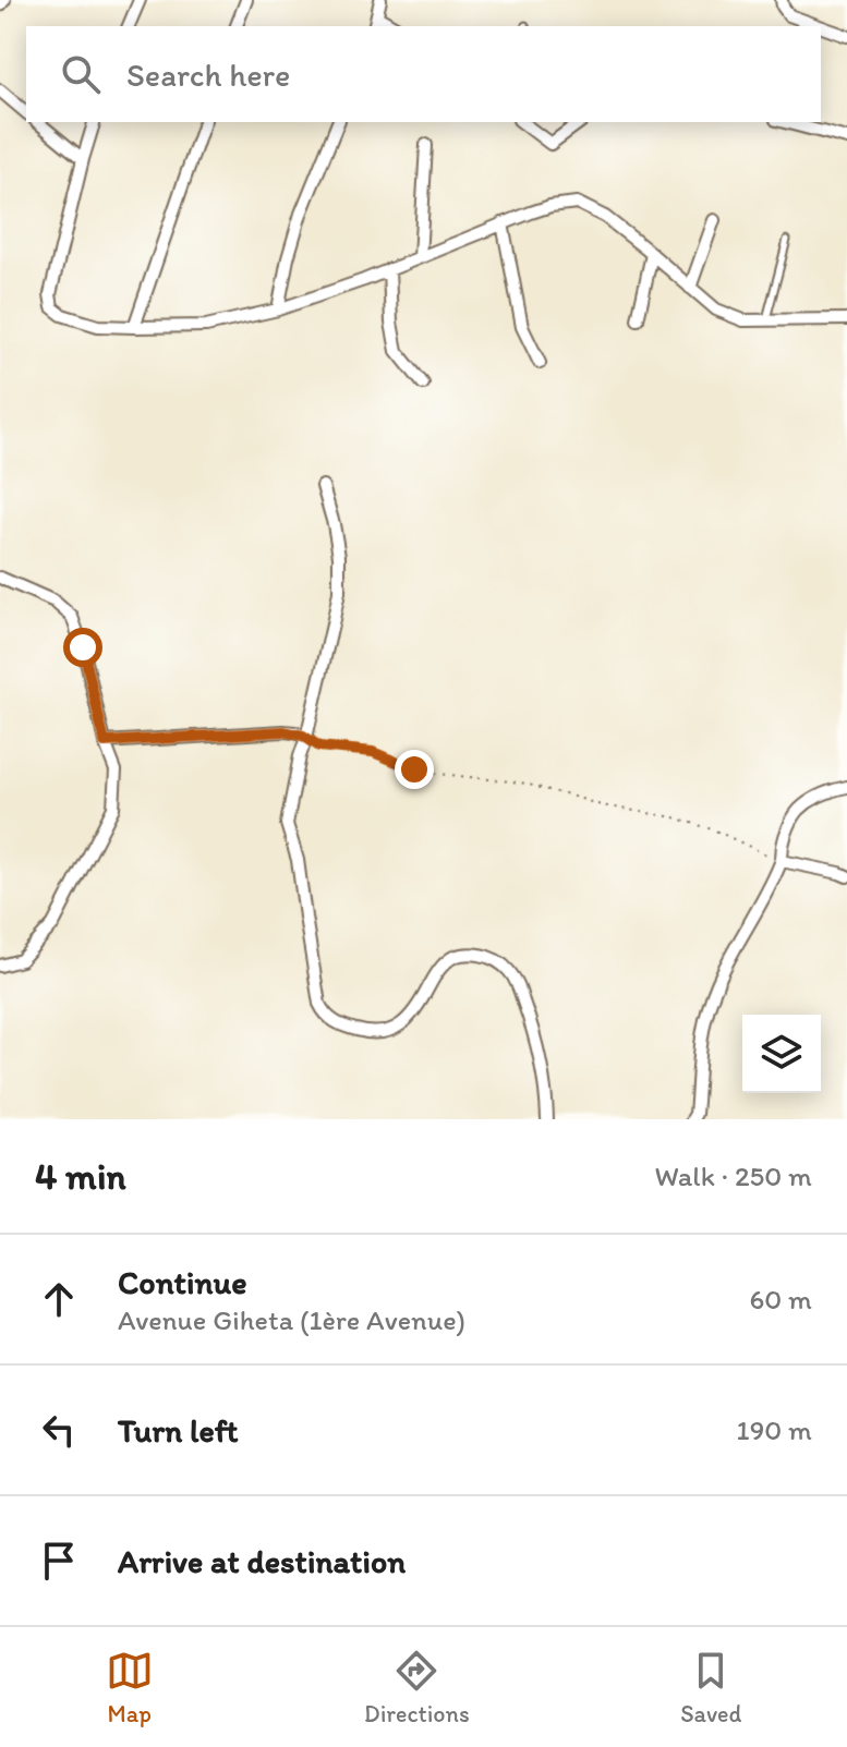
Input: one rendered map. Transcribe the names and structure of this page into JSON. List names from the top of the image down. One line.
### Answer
{"page":{"search":"Search here","heading":["4 min","Walk · 250 m"],"list":[["Continue","Avenue Giheta (1ère Avenue)","60 m"],["Turn left","190 m"],"Arrive at destination"],"nav":["Map","Directions","Saved"]}}
